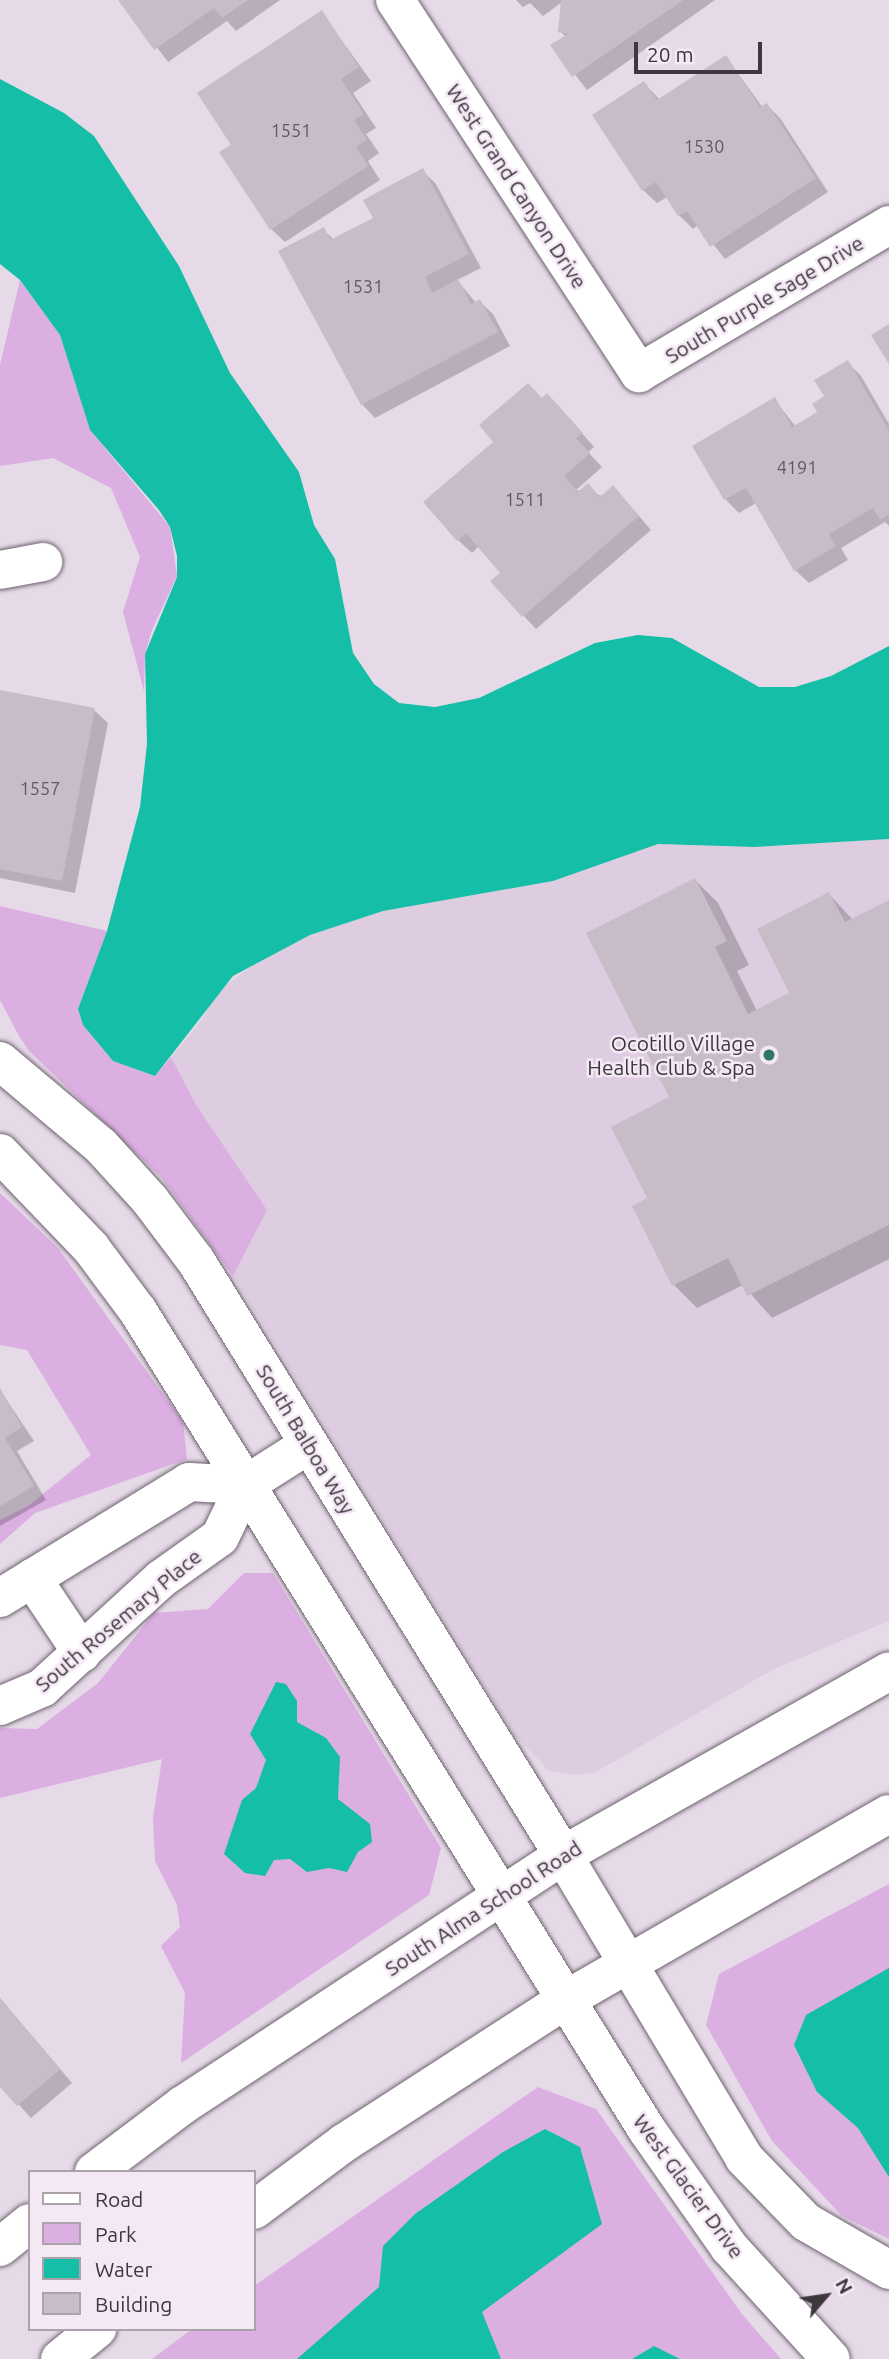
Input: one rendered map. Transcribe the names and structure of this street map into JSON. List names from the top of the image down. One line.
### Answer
{"streets":{"street":["West Grand Canyon Drive","South Purple Sage Drive","South Balboa Way","South Rosemary Place","South Alma School Road","West Glacier Drive"]},"crossings":[["West Grand Canyon Drive","South Purple Sage Drive"],["South Balboa Way","South Alma School Road"],["South Alma School Road","West Glacier Drive"]],"places":["Ocotillo Village Health Club & Spa"],"house_numbers":["1551","1530","1531","4191","1511","1557"],"legend":["Road","Park","Water","Building"],"scale_bar":"20 m","north":"top right"}
